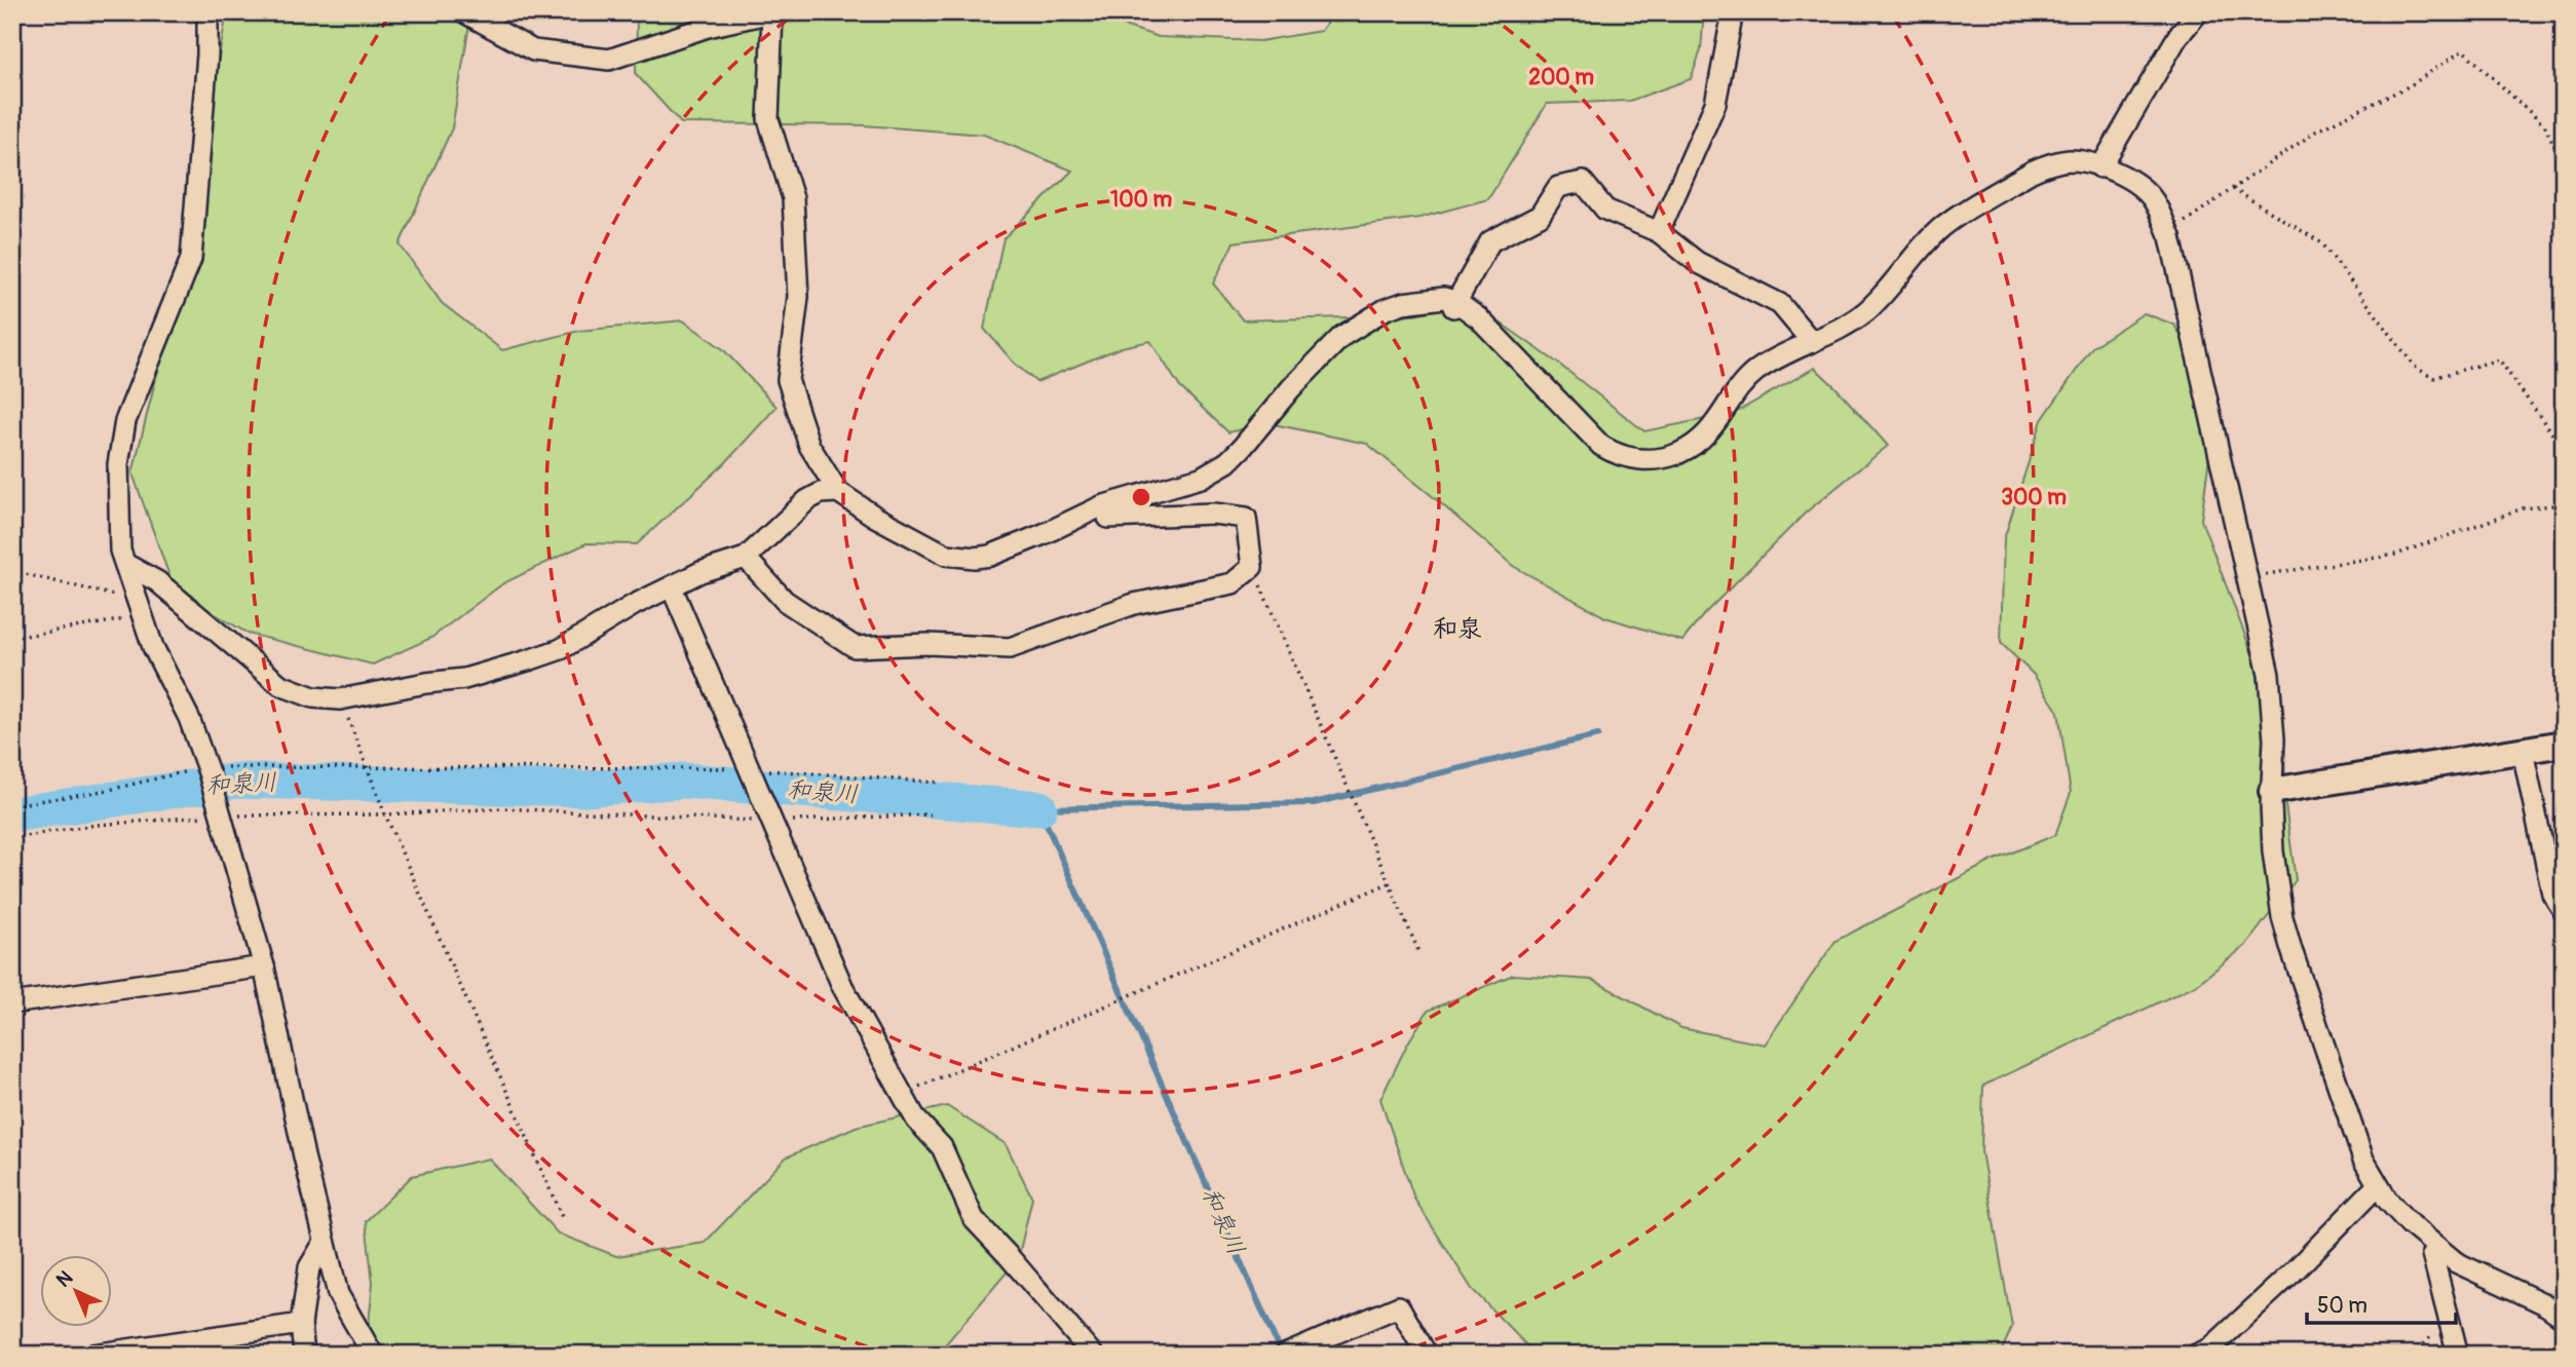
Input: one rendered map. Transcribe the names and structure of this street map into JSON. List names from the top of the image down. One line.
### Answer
{"districts":["和泉"],"water":["和泉川"],"scale_bar":"50 m","north":"top left","rings":["200 m","100 m","300 m"]}
